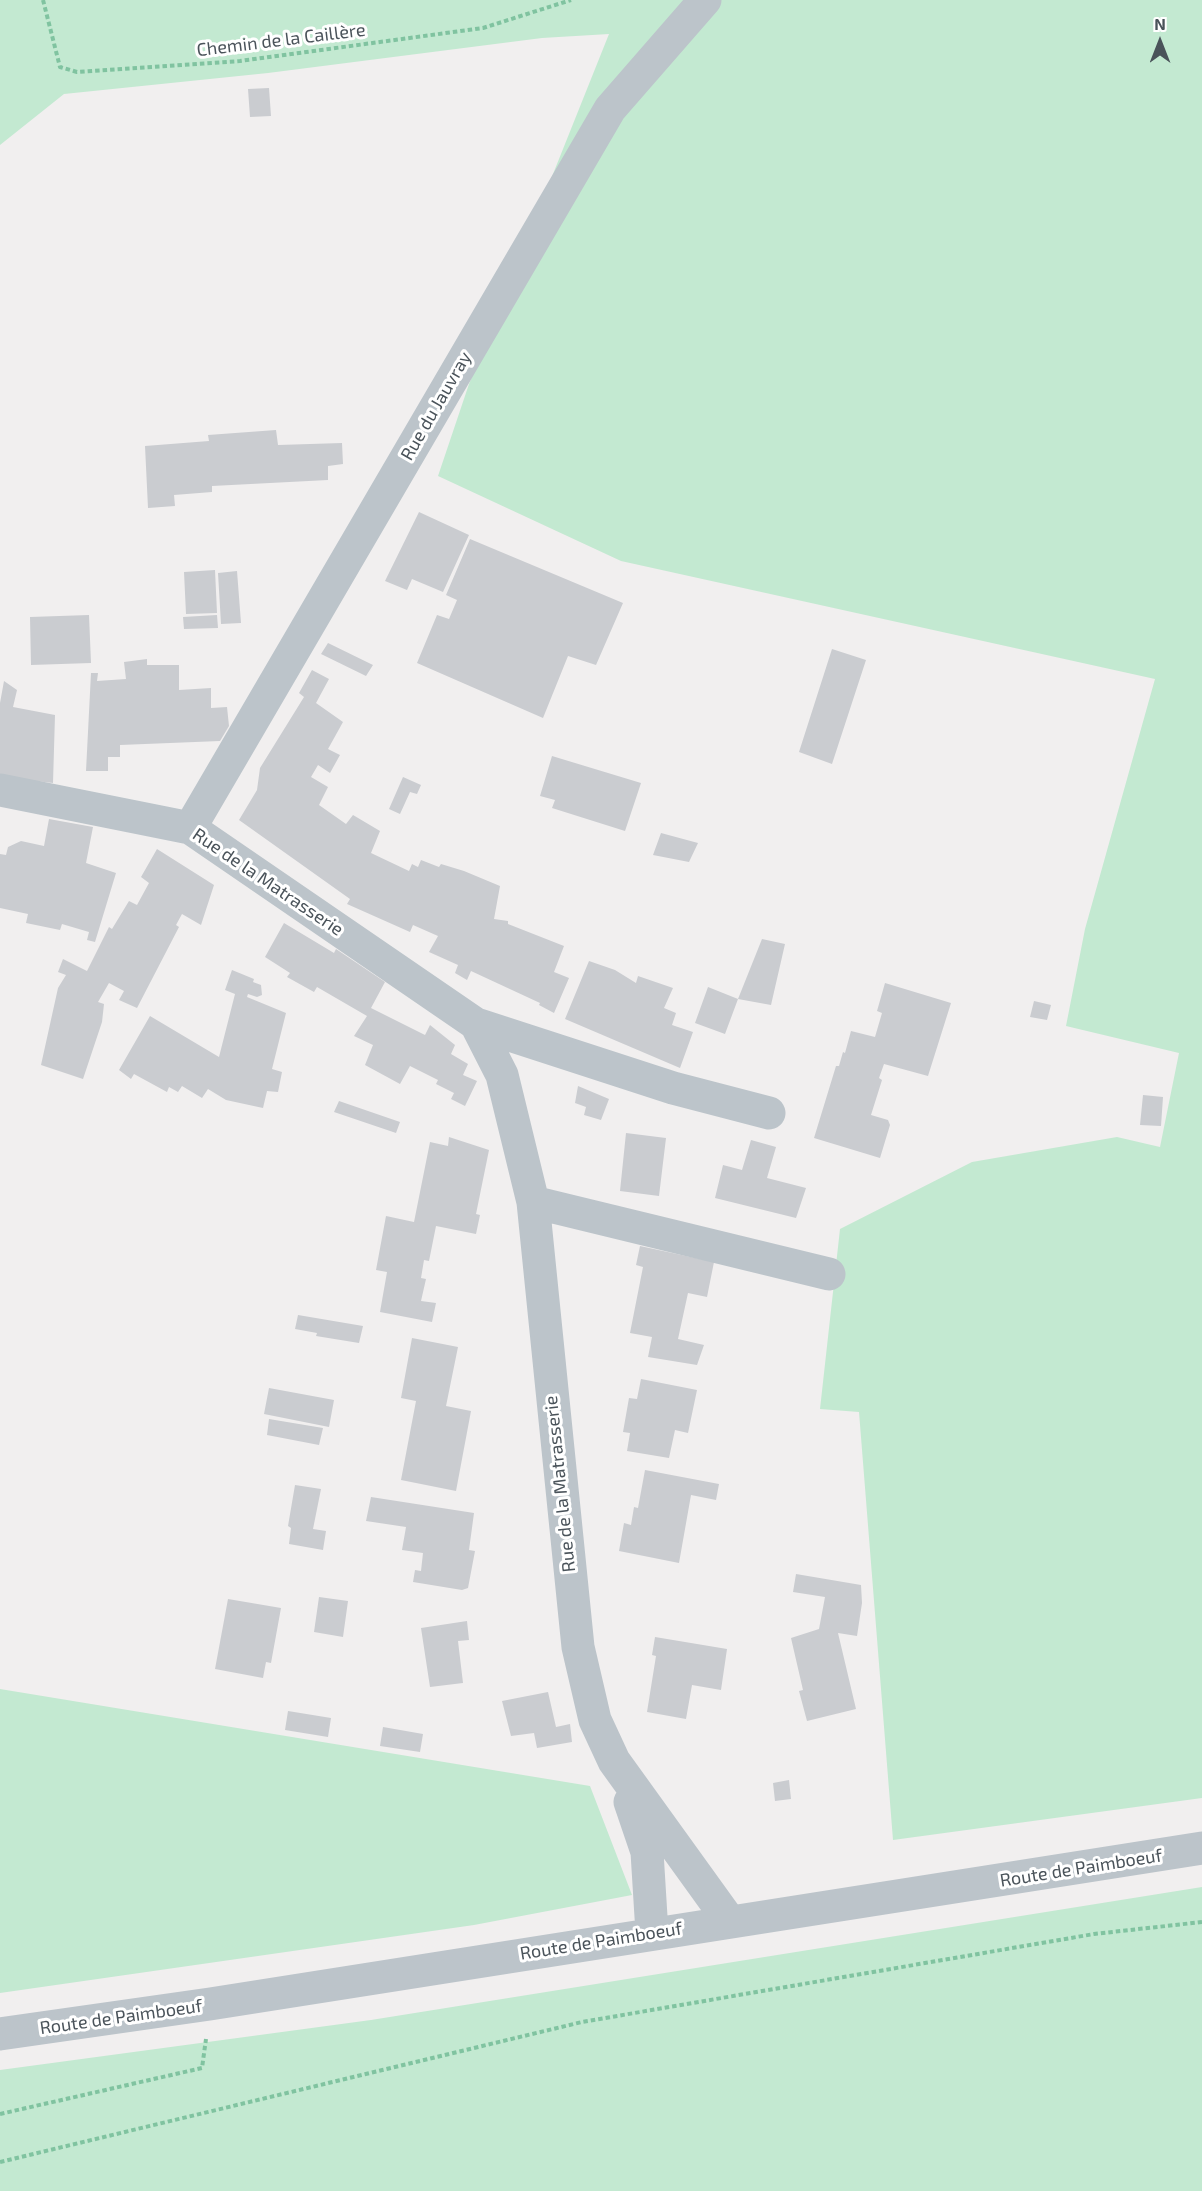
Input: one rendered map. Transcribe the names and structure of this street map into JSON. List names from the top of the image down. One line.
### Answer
{"streets":{"street":["Rue du Jauvray","Rue de la Matrasserie","Route de Paimboeuf"],"path":["Chemin de la Caillère"]},"crossings":[["Rue du Jauvray","Rue de la Matrasserie"],["Rue de la Matrasserie","Route de Paimboeuf"]],"north":"top"}
